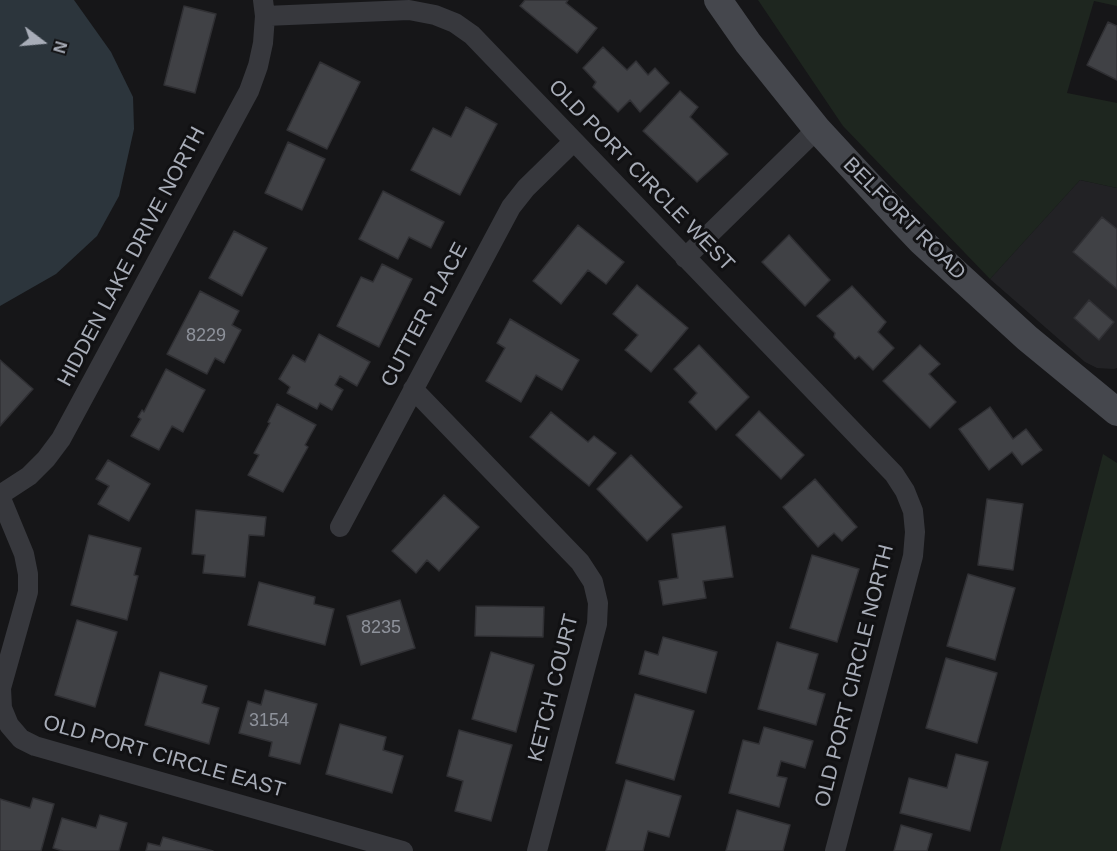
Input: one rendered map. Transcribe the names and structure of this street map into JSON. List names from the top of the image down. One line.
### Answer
{"streets":{"street":["OLD PORT CIRCLE WEST","BELFORT ROAD","HIDDEN LAKE DRIVE NORTH","CUTTER PLACE","OLD PORT CIRCLE NORTH","KETCH COURT","OLD PORT CIRCLE EAST"]},"crossings":[["OLD PORT CIRCLE WEST","HIDDEN LAKE DRIVE NORTH"],["OLD PORT CIRCLE WEST","CUTTER PLACE"],["OLD PORT CIRCLE WEST","OLD PORT CIRCLE NORTH"],["HIDDEN LAKE DRIVE NORTH","OLD PORT CIRCLE EAST"],["CUTTER PLACE","KETCH COURT"]],"house_numbers":["8229","8235","3154"],"north":"right"}
